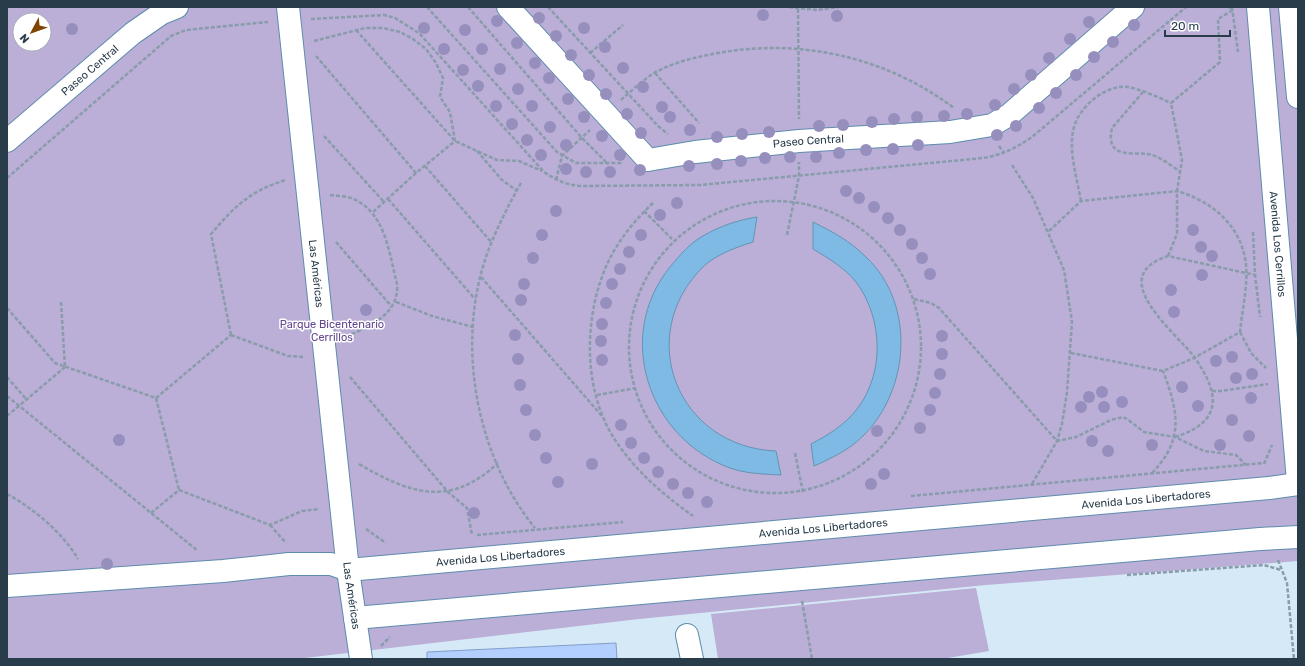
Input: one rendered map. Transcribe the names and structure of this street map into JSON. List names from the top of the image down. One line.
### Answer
{"streets":{"street":["Paseo Central","Avenida Los Cerrillos","Las Américas","Avenida Los Libertadores"]},"crossings":[["Avenida Los Cerrillos","Avenida Los Libertadores"],["Las Américas","Avenida Los Libertadores"]],"parks":["Parque Bicentenario Cerrillos"],"scale_bar":"20 m","north":"bottom left"}
